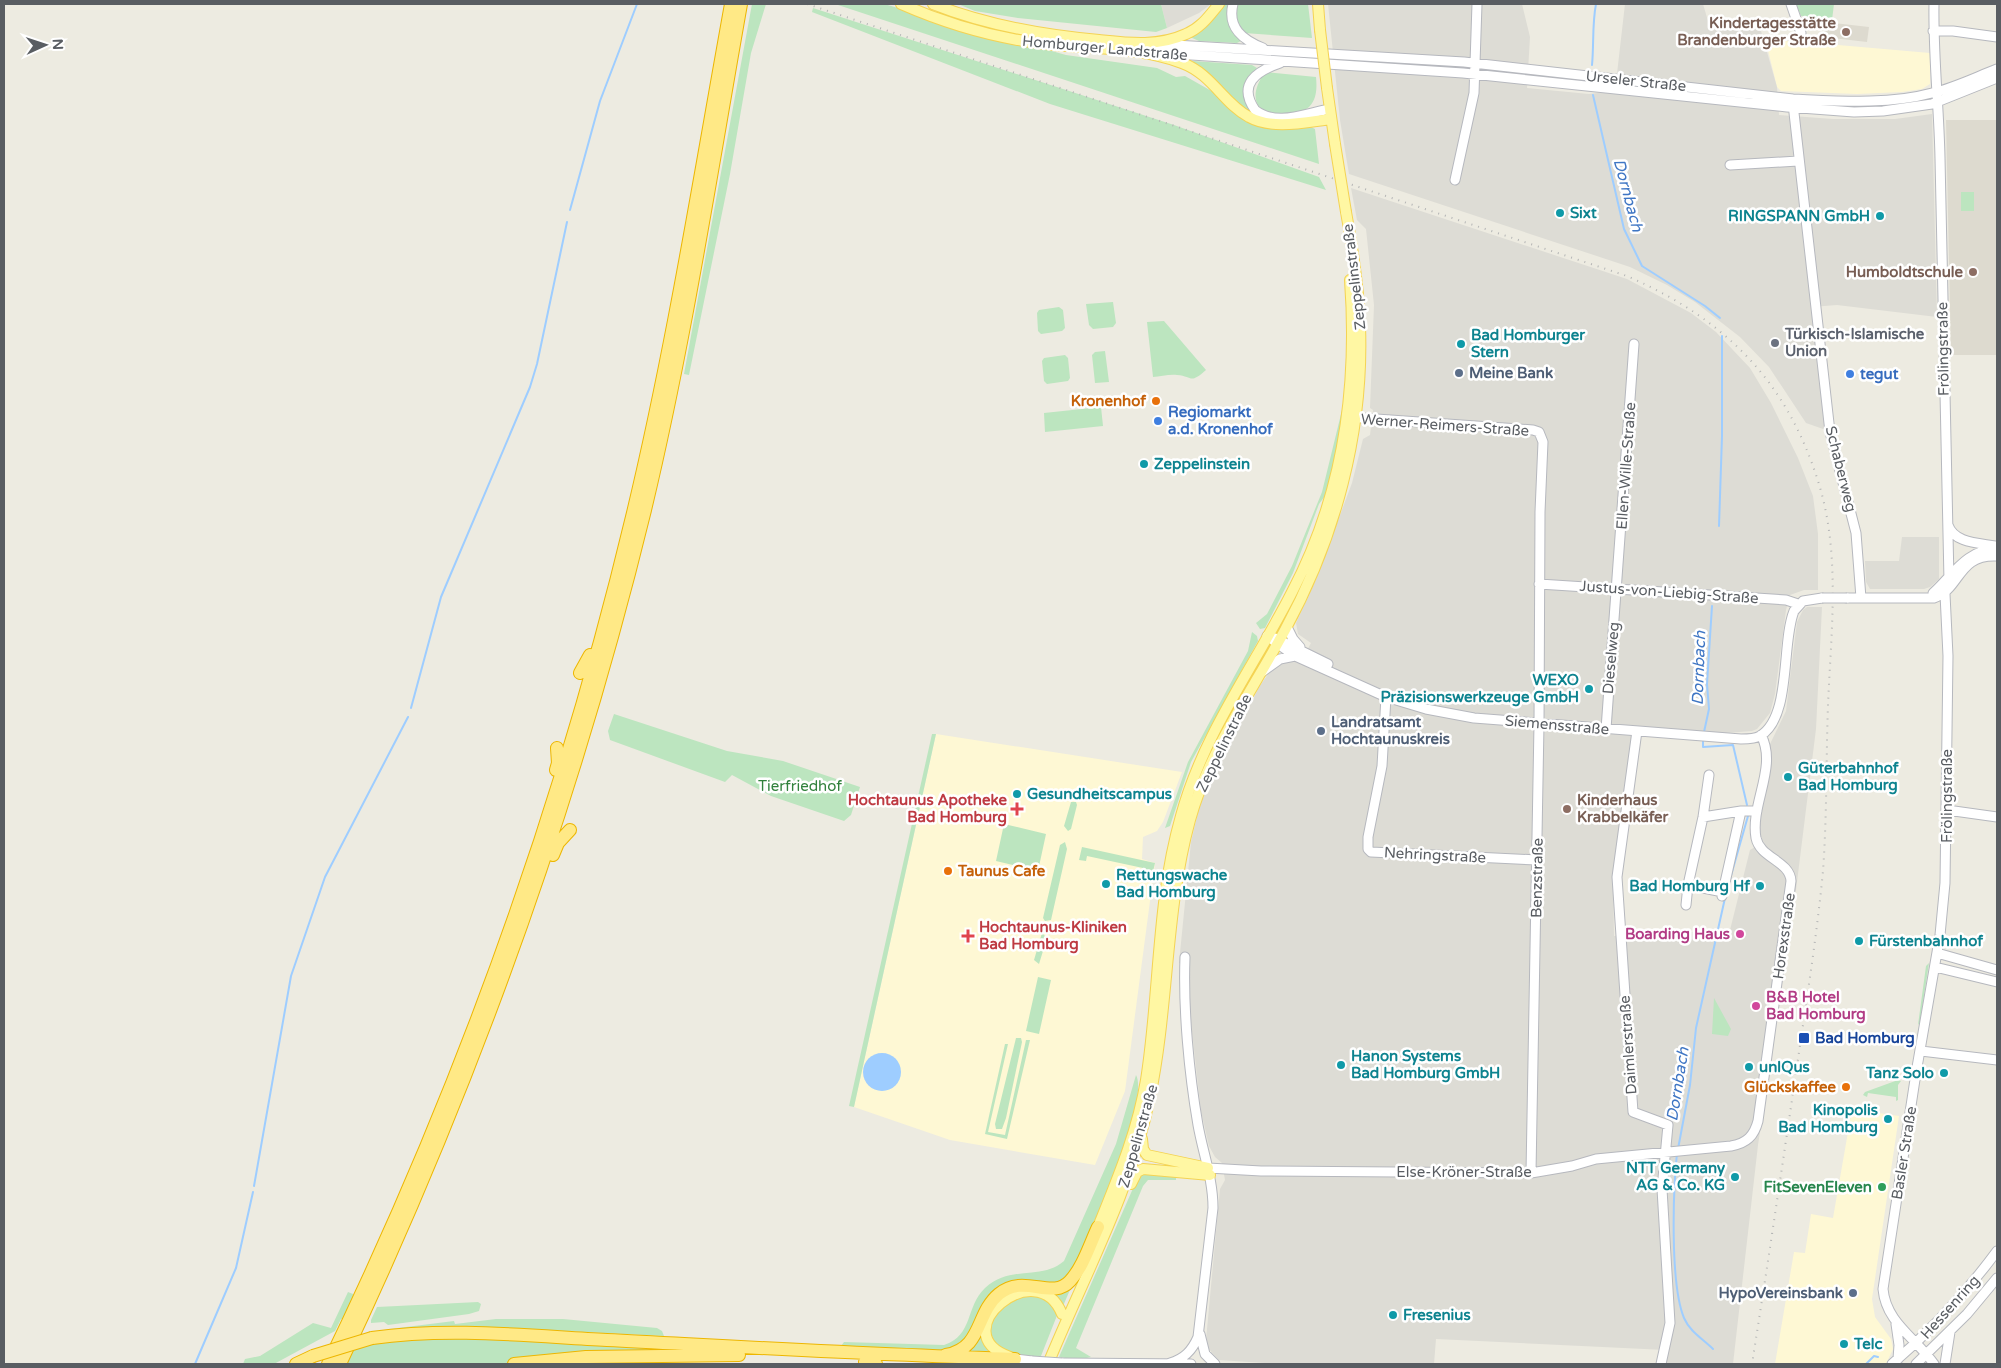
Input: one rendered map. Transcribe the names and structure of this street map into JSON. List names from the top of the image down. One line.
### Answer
{"streets":{"main road":["Homburger Landstraße","Zeppelinstraße"],"street":["Urseler Straße","Frölingstraße","Werner-Reimers-Straße","Ellen-Wille-Straße","Schaberweg","Justus-von-Liebig-Straße","Dieselweg","Siemensstraße","Nehringstraße","Benzstraße","Horexstraße","Daimlerstraße","Basler Straße","Else-Kröner-Straße","Hessenring"]},"crossings":[["Homburger Landstraße","Urseler Straße"],["Urseler Straße","Frölingstraße"],["Urseler Straße","Schaberweg"],["Zeppelinstraße","Werner-Reimers-Straße"],["Zeppelinstraße","Siemensstraße"],["Frölingstraße","Basler Straße"],["Werner-Reimers-Straße","Justus-von-Liebig-Straße"],["Werner-Reimers-Straße","Benzstraße"],["Ellen-Wille-Straße","Justus-von-Liebig-Straße"],["Ellen-Wille-Straße","Dieselweg"],["Justus-von-Liebig-Straße","Dieselweg"],["Justus-von-Liebig-Straße","Benzstraße"],["Dieselweg","Siemensstraße"],["Siemensstraße","Nehringstraße"],["Siemensstraße","Benzstraße"],["Siemensstraße","Horexstraße"],["Siemensstraße","Daimlerstraße"],["Nehringstraße","Benzstraße"],["Benzstraße","Else-Kröner-Straße"],["Horexstraße","Daimlerstraße"],["Horexstraße","Else-Kröner-Straße"],["Daimlerstraße","Else-Kröner-Straße"],["Basler Straße","Hessenring"]],"water":["Dornbach"],"parks":["Tierfriedhof"],"places":{"other":["Kindertagesstätte Brandenburger Straße","Sixt","RINGSPANN GmbH","Humboldtschule","Türkisch-Islamische Union","Bad Homburger Stern","Meine Bank","tegut","Kronenhof","Regiomarkt a.d. Kronenhof","Zeppelinstein","WEXO Präzisionswerkzeuge GmbH","Landratsamt Hochtaunuskreis","Güterbahnhof Bad Homburg","Gesundheitscampus","Kinderhaus Krabbelkäfer","Taunus Cafe","Rettungswache Bad Homburg","Bad Homburg Hf","Boarding Haus","Fürstenbahnhof","B&B Hotel Bad Homburg","Hanon Systems Bad Homburg GmbH","unIQus","Tanz Solo","Glückskaffee","Kinopolis Bad Homburg","NTT Germany AG & Co. KG","FitSevenEleven","HypoVereinsbank","Fresenius","Telc"],"health":["Hochtaunus Apotheke Bad Homburg","Hochtaunus-Kliniken Bad Homburg"],"transit":["Bad Homburg"]},"north":"right"}
